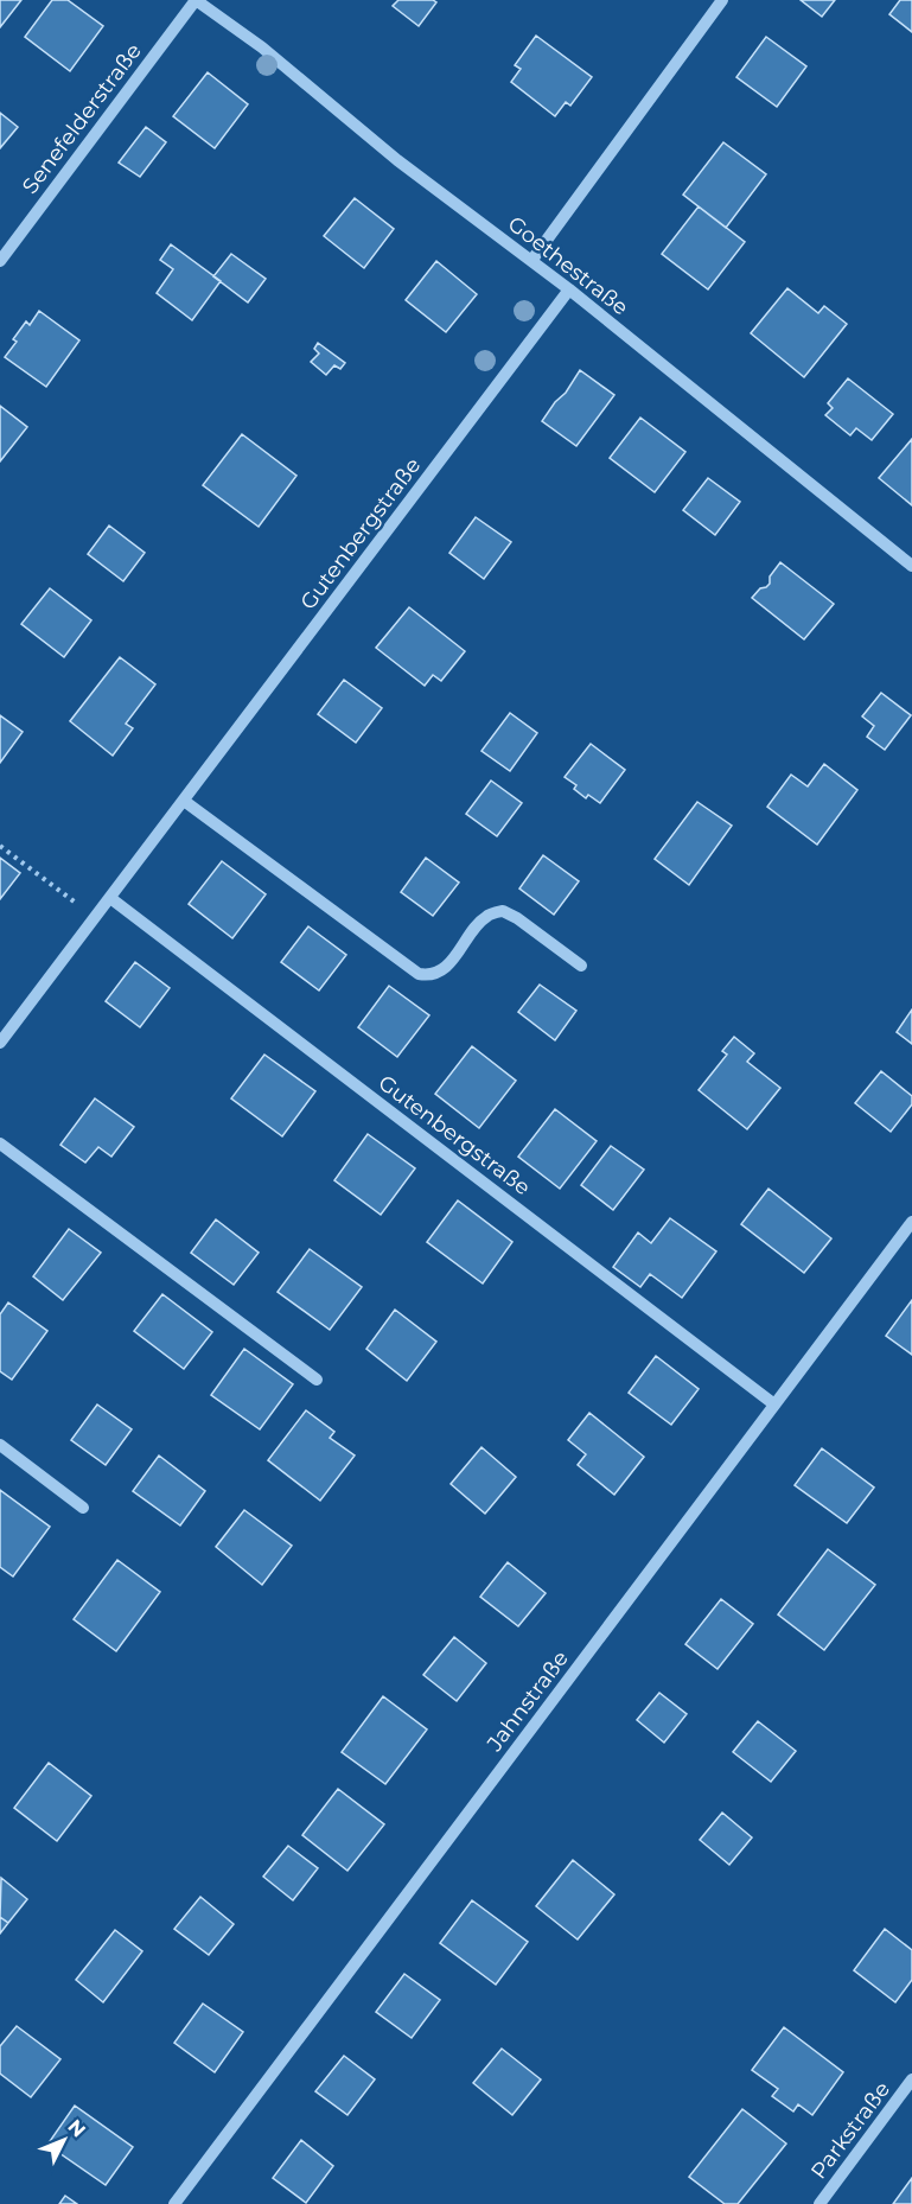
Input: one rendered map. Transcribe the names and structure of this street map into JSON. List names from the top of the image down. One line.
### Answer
{"streets":{"street":["Senefelderstraße","Goethestraße","Gutenbergstraße","Jahnstraße","Parkstraße"]},"crossings":[["Senefelderstraße","Goethestraße"],["Goethestraße","Gutenbergstraße"],["Gutenbergstraße","Jahnstraße"]],"north":"top right"}
